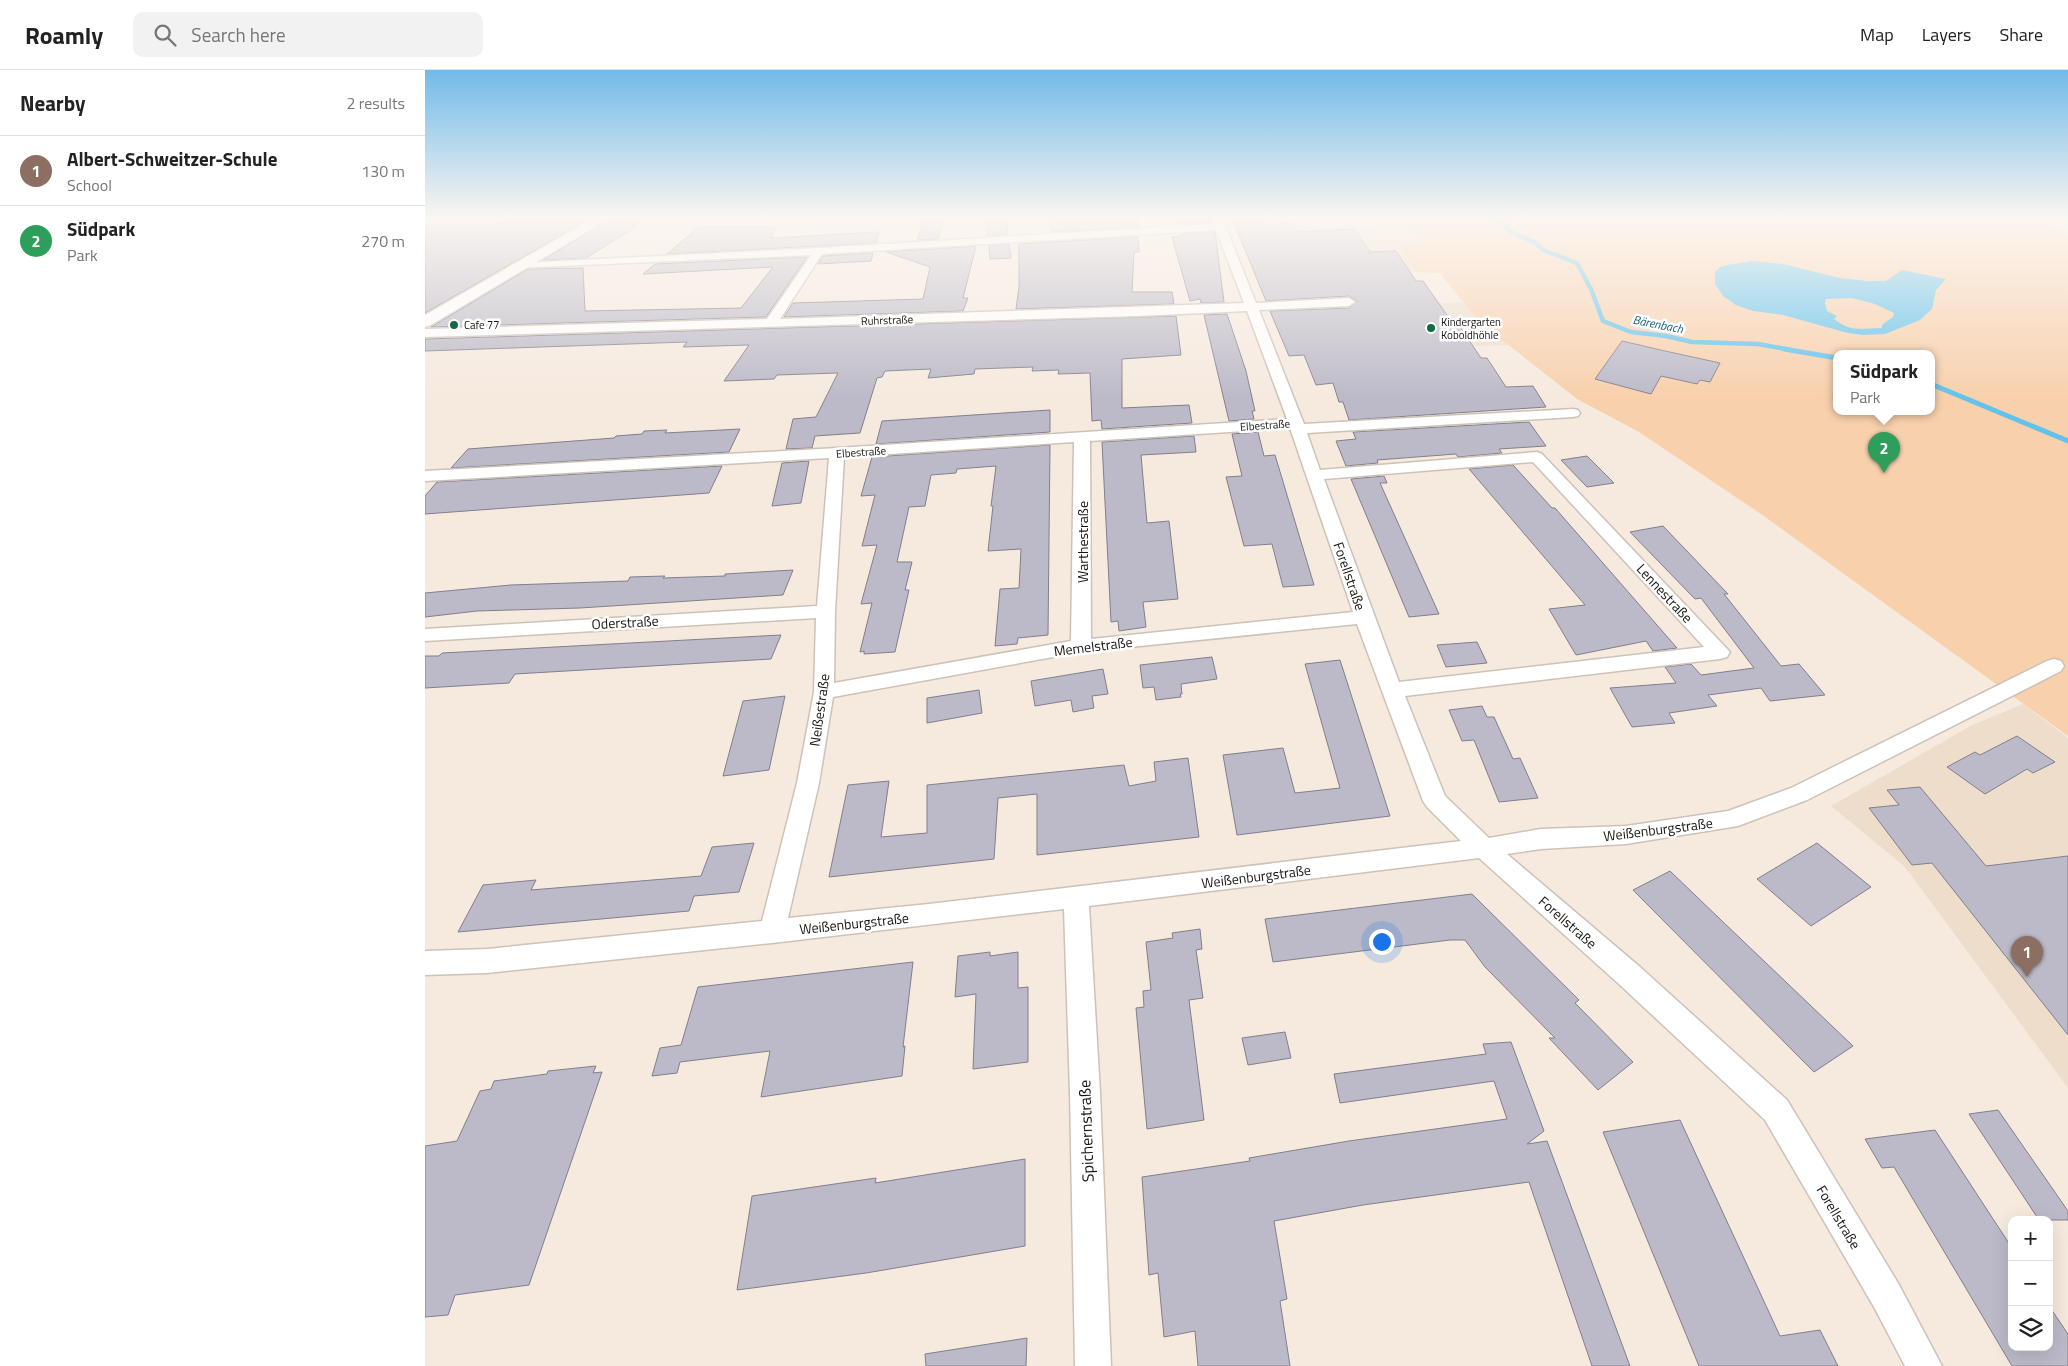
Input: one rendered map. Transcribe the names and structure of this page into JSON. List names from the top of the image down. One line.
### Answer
{"streets":{"street":["Ruhrstraße","Elbestraße","Warthestraße","Forellstraße","Lennestraße","Oderstraße","Memelstraße","Neißestraße","Weißenburgstraße","Spichernstraße"]},"crossings":[["Ruhrstraße","Forellstraße"],["Elbestraße","Warthestraße"],["Elbestraße","Forellstraße"],["Elbestraße","Neißestraße"],["Warthestraße","Memelstraße"],["Forellstraße","Lennestraße"],["Forellstraße","Memelstraße"],["Forellstraße","Weißenburgstraße"],["Oderstraße","Neißestraße"],["Memelstraße","Neißestraße"],["Neißestraße","Weißenburgstraße"],["Weißenburgstraße","Spichernstraße"]],"water":["Bärenbach"],"places":["Cafe 77","Kindergarten Koboldhöhle"],"page":{"header":"Roamly","search":"Search here","nav":["Map","Layers","Share"],"heading":["Nearby","2 results"],"list":[{"mark":"1","name":"Albert-Schweitzer-Schule","note":"School","value":"130 m"},{"mark":"2","name":"Südpark","note":"Park","value":"270 m"}],"popup":["Südpark","Park"],"pins":["2","1"],"map_buttons":["+","−"]}}
